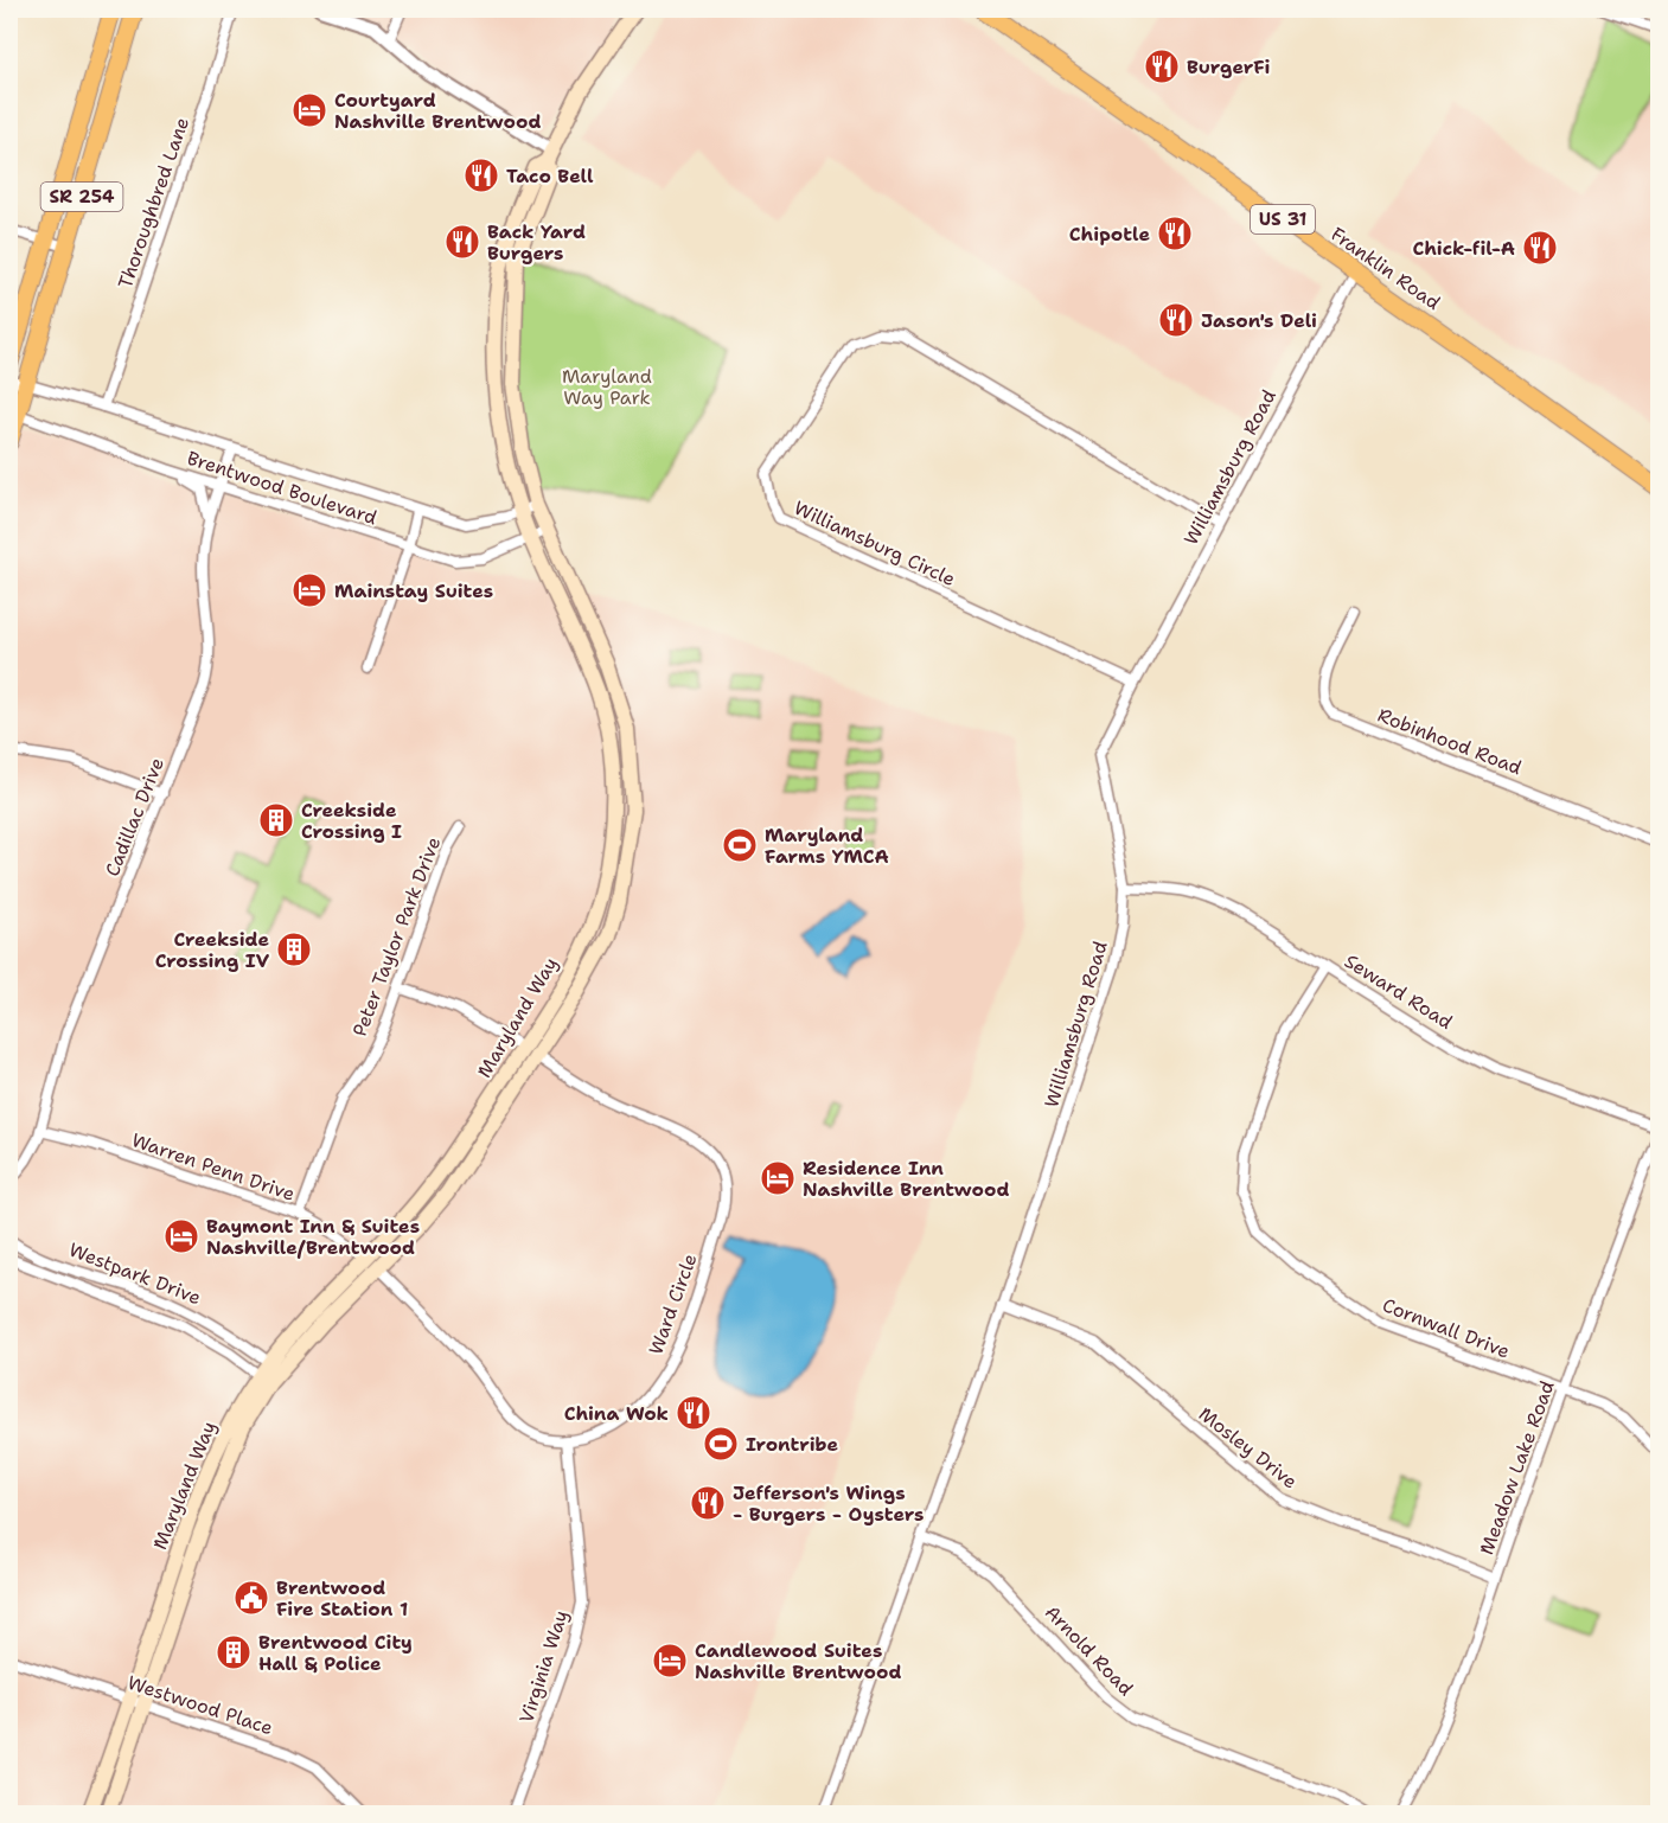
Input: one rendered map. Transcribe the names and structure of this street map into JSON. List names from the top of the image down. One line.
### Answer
{"streets":{"main road":["SR 254","US 31","Franklin Road","Maryland Way"],"street":["Thoroughbred Lane","Williamsburg Road","Brentwood Boulevard","Williamsburg Circle","Robinhood Road","Cadillac Drive","Peter Taylor Park Drive","Seward Road","Warren Penn Drive","Westpark Drive","Ward Circle","Cornwall Drive","Mosley Drive","Meadow Lake Road","Arnold Road","Virginia Way","Westwood Place"]},"crossings":[["SR 254","Brentwood Boulevard"],["Thoroughbred Lane","Brentwood Boulevard"],["Franklin Road","Williamsburg Road"],["Williamsburg Road","Williamsburg Circle"],["Williamsburg Road","Seward Road"],["Williamsburg Road","Mosley Drive"],["Williamsburg Road","Arnold Road"],["Brentwood Boulevard","Cadillac Drive"],["Brentwood Boulevard","Maryland Way"],["Cadillac Drive","Warren Penn Drive"],["Peter Taylor Park Drive","Warren Penn Drive"],["Peter Taylor Park Drive","Ward Circle"],["Seward Road","Cornwall Drive"],["Seward Road","Meadow Lake Road"],["Maryland Way","Warren Penn Drive"],["Maryland Way","Westpark Drive"],["Maryland Way","Ward Circle"],["Maryland Way","Westwood Place"],["Ward Circle","Virginia Way"],["Cornwall Drive","Meadow Lake Road"],["Mosley Drive","Meadow Lake Road"]],"parks":["Maryland Way Park"],"places":{"restaurant":["BurgerFi","Taco Bell","Chipotle","Back Yard Burgers","Chick-fil-A","Jason's Deli","China Wok","Jefferson's Wings - Burgers - Oysters"],"hotel":["Courtyard Nashville Brentwood","Mainstay Suites","Residence Inn Nashville Brentwood","Baymont Inn & Suites Nashville/Brentwood","Candlewood Suites Nashville Brentwood"],"building":["Creekside Crossing I","Creekside Crossing IV","Brentwood City Hall & Police"],"sports":["Maryland Farms YMCA","Irontribe"],"public building":["Brentwood Fire Station 1"]}}
